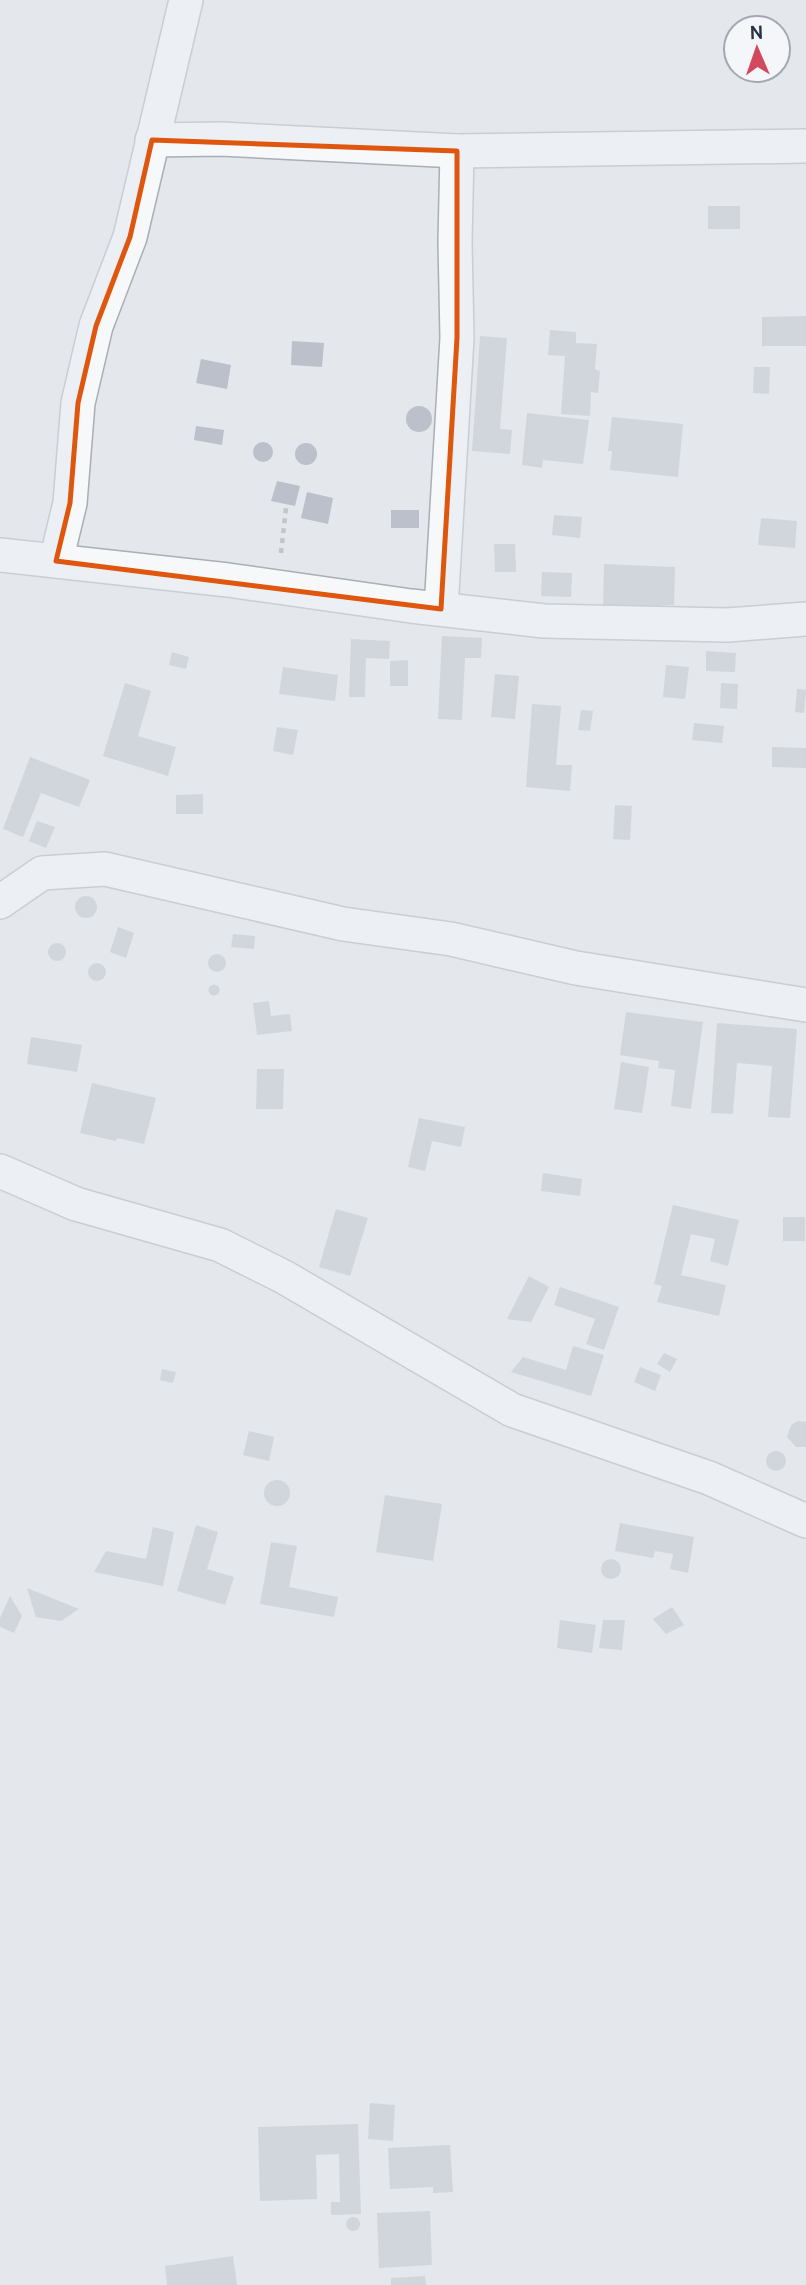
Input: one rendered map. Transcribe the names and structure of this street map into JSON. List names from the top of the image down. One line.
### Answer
{"north":"top"}
